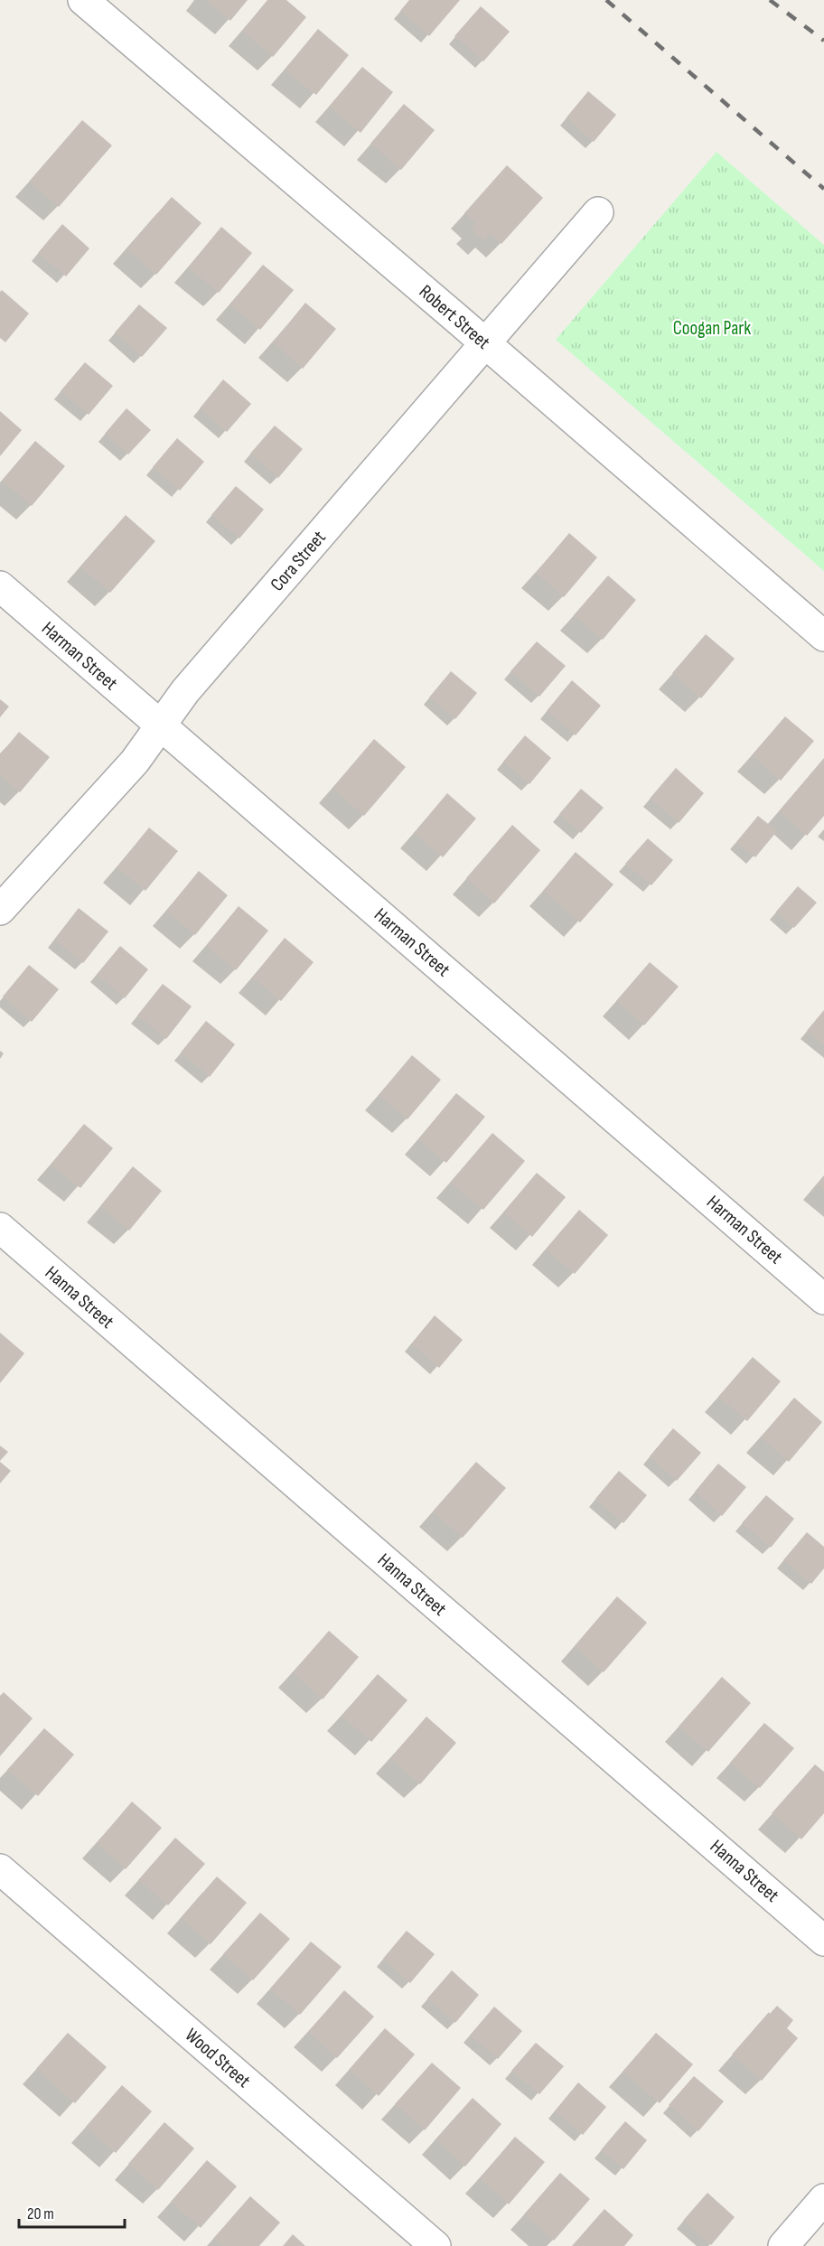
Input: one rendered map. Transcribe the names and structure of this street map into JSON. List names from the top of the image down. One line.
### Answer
{"streets":{"street":["Robert Street","Cora Street","Harman Street","Hanna Street","Wood Street"]},"crossings":[["Robert Street","Cora Street"],["Cora Street","Harman Street"]],"parks":["Coogan Park"],"scale_bar":"20 m"}
